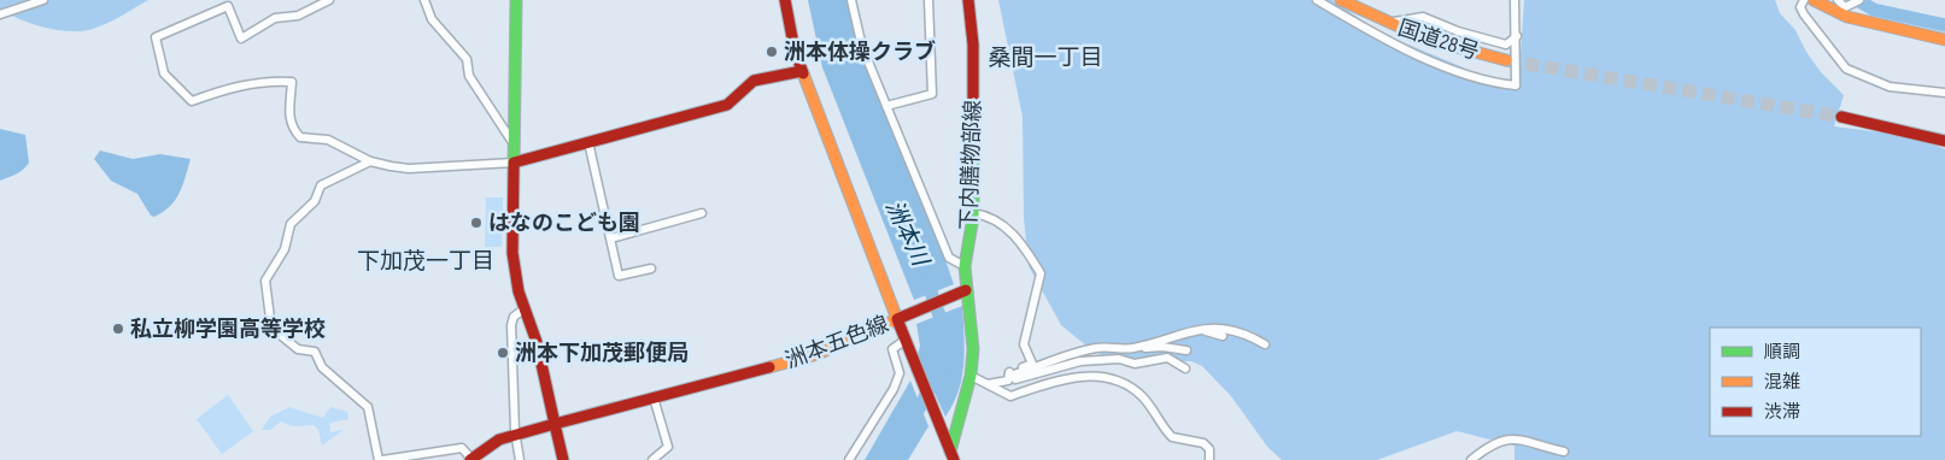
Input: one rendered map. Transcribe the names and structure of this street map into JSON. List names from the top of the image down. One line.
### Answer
{"streets":{"main road":["国道28号","下内膳物部線","洲本五色線"]},"districts":["桑間一丁目","下加茂一丁目"],"water":["洲本川"],"places":["洲本体操クラブ","はなのこども園","私立柳学園高等学校","洲本下加茂郵便局"],"legend":["順調","混雑","渋滞"]}
